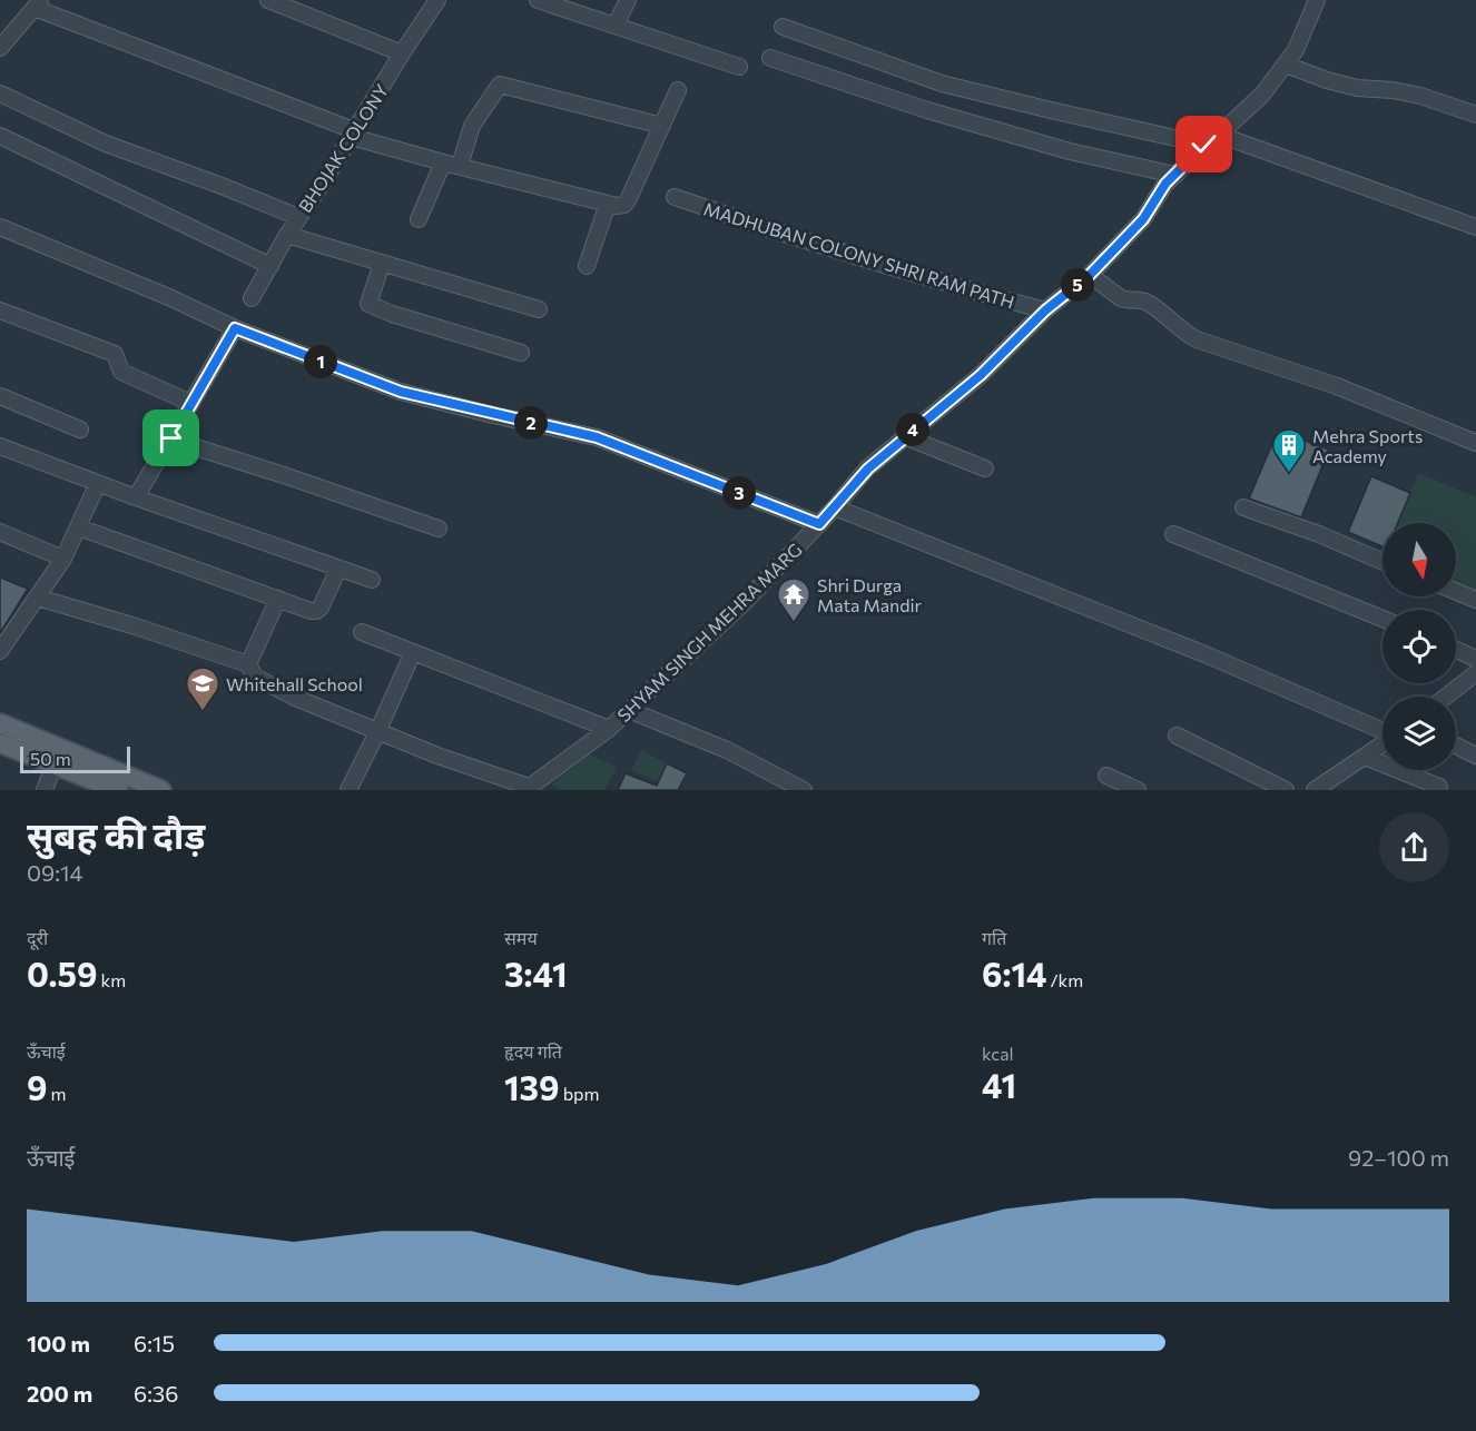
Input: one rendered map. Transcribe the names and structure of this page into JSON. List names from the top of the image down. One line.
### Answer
{"streets":{"street":["BHOJAK COLONY","MADHUBAN COLONY SHRI RAM PATH","SHYAM SINGH MEHRA MARG"]},"crossings":[["MADHUBAN COLONY SHRI RAM PATH","SHYAM SINGH MEHRA MARG"]],"places":{"building":["Mehra Sports Academy"],"temple":["Shri Durga Mata Mandir"],"school or university":["Whitehall School"]},"scale_bar":"50 m","north":"bottom","page":{"pins":["5","1","2","4","3"],"scale":"50 m","heading":["सुबह की दौड़","09:14"],"stats":[["दूरी","0.59 km"],["समय","3:41"],["गति","6:14 /km"],["ऊँचाई","9 m"],["हृदय गति","139 bpm"],["kcal","41"]],"chart":["ऊँचाई","92–100 m"],"list":[{"name":"100 m","note":"6:15"},{"name":"200 m","note":"6:36"}]}}
